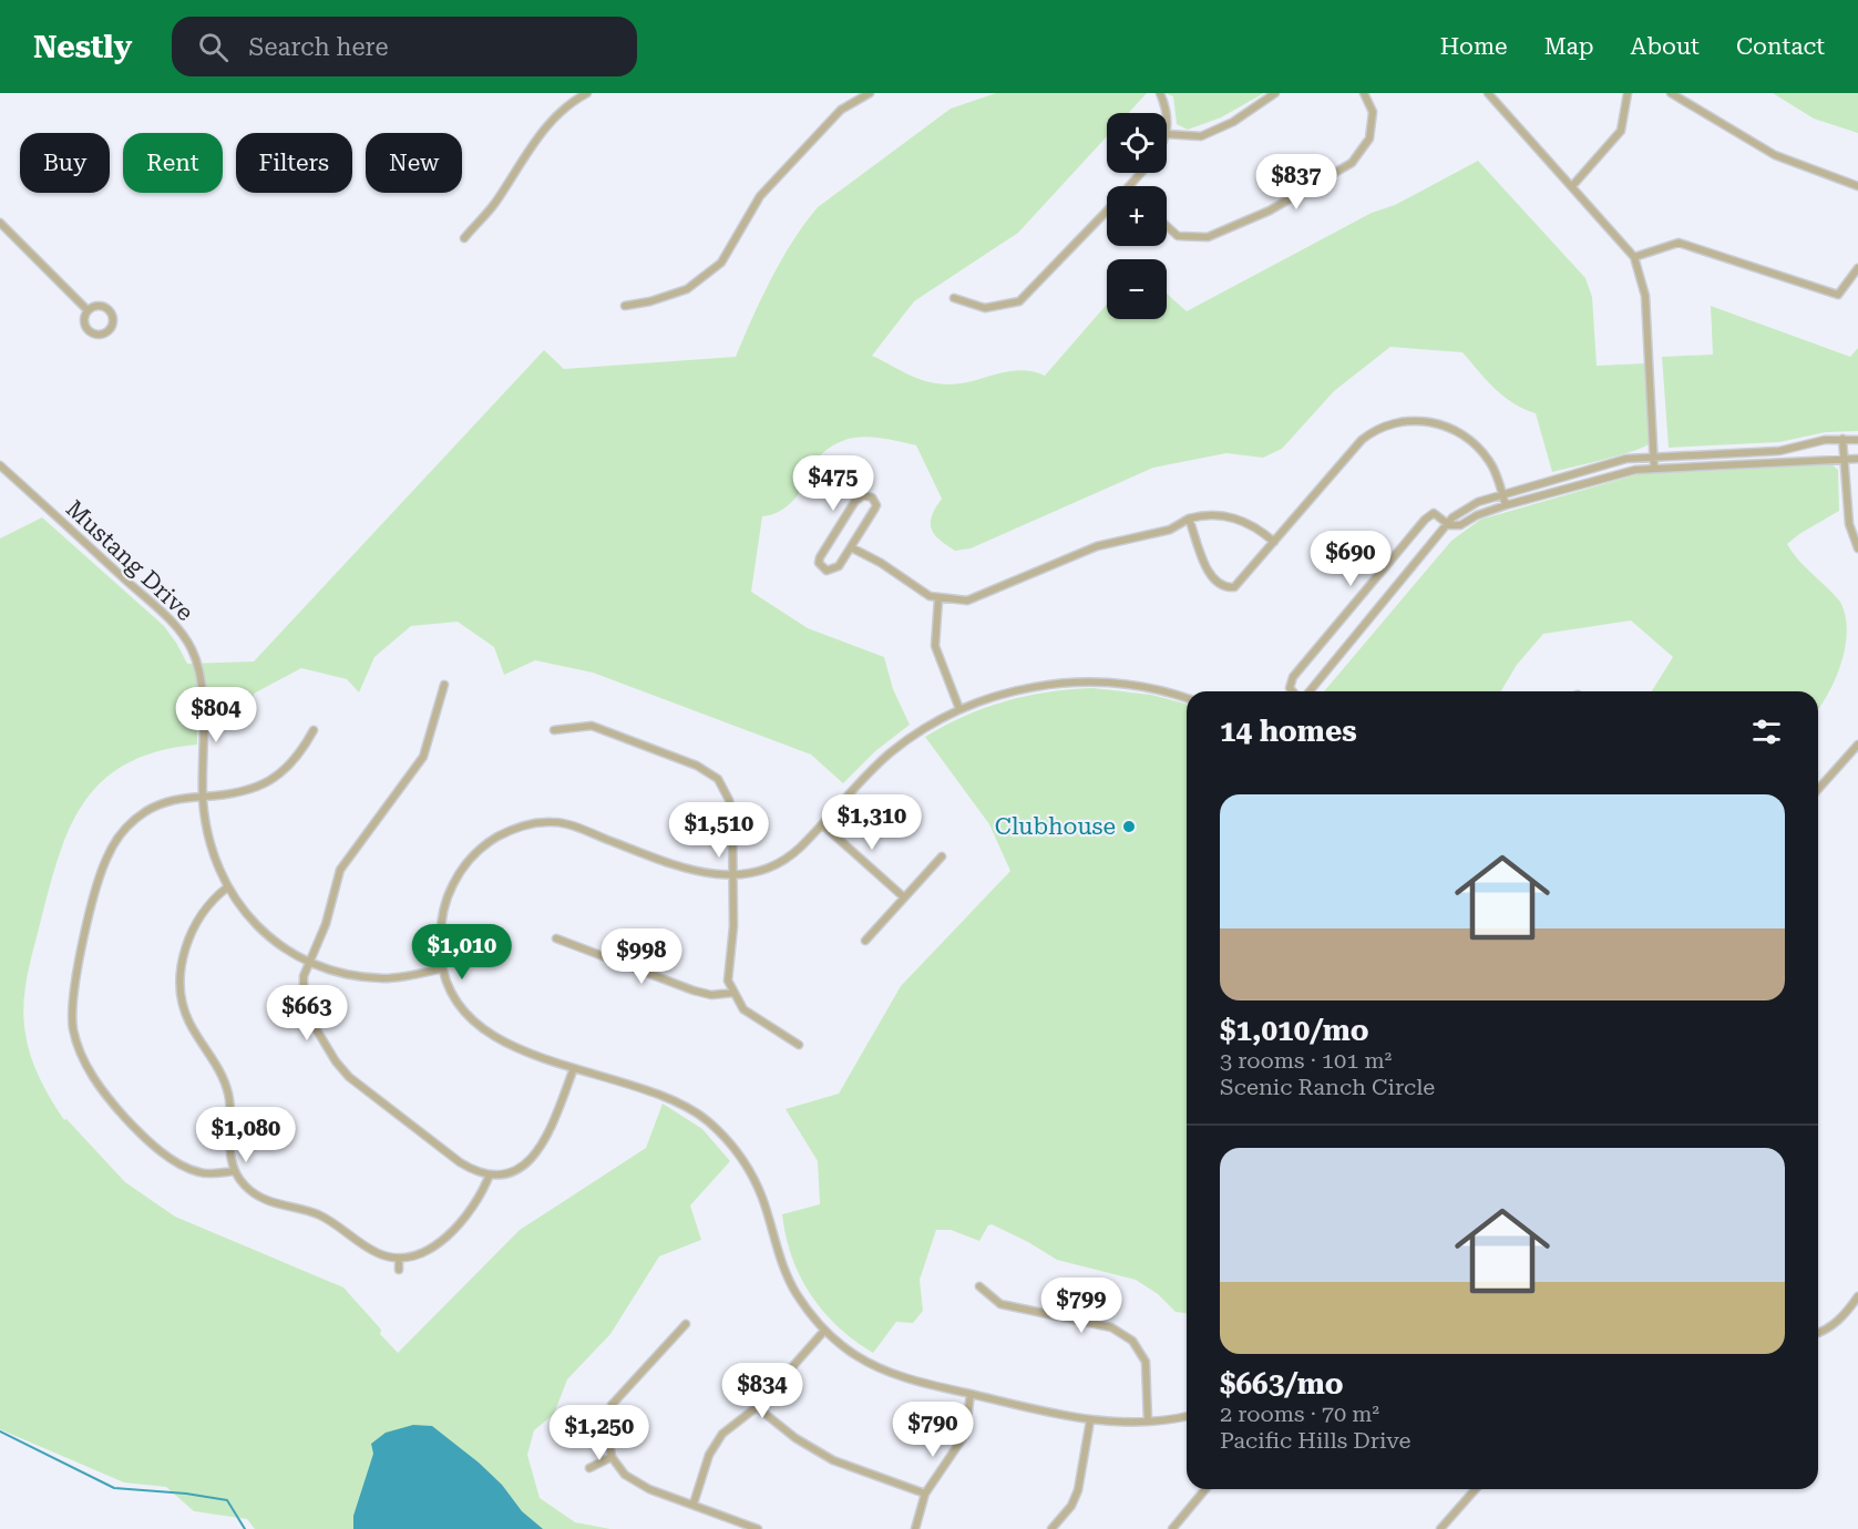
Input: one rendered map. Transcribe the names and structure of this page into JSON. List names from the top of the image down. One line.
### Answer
{"streets":{"street":["Mustang Drive"]},"places":["Clubhouse"],"page":{"header":"Nestly","search":"Search here","nav":["Home","Map","About","Contact"],"map_buttons":["+","−"],"chip":["Buy","Rent","Filters","New"],"price":["$837","$475","$690","$804","$1,310","$1,510","$1,010","$998","$663","$1,080","$799","$834","$790","$1,250"],"heading":"14 homes","list":[{"name":"$1,010/mo","note":"3 rooms · 101 m² · Scenic Ranch Circle"},{"name":"$663/mo","note":"2 rooms · 70 m² · Pacific Hills Drive"}]}}
